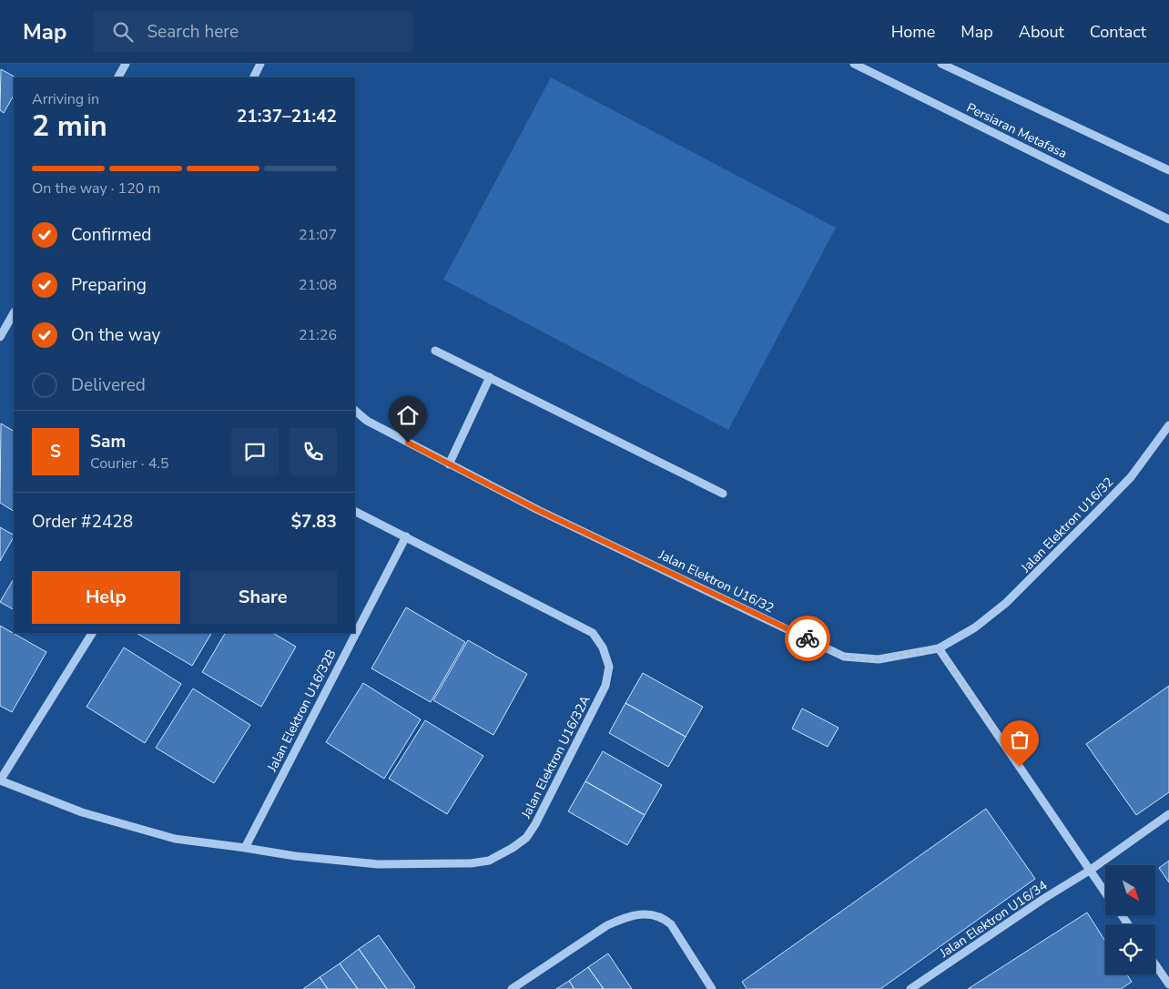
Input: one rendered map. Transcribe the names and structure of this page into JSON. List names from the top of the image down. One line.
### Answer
{"streets":{"street":["Persiaran Metafasa","Jalan Elektron U16/32","Jalan Elektron U16/32B","Jalan Elektron U16/32A","Jalan Elektron U16/34"]},"crossings":[["Jalan Elektron U16/32B","Jalan Elektron U16/32A"]],"north":"bottom right","page":{"header":"Map","search":"Search here","nav":["Home","Map","About","Contact"],"heading":["2 min","Arriving in","21:37–21:42"],"panel":["Sam","Courier · 4.5","Order #2428","$7.83"],"bar":"On the way · 120 m","list":[["Confirmed","21:07"],["Preparing","21:08"],["On the way","21:26"],"Delivered"],"round":"S","buttons":["Help","Share"]}}
